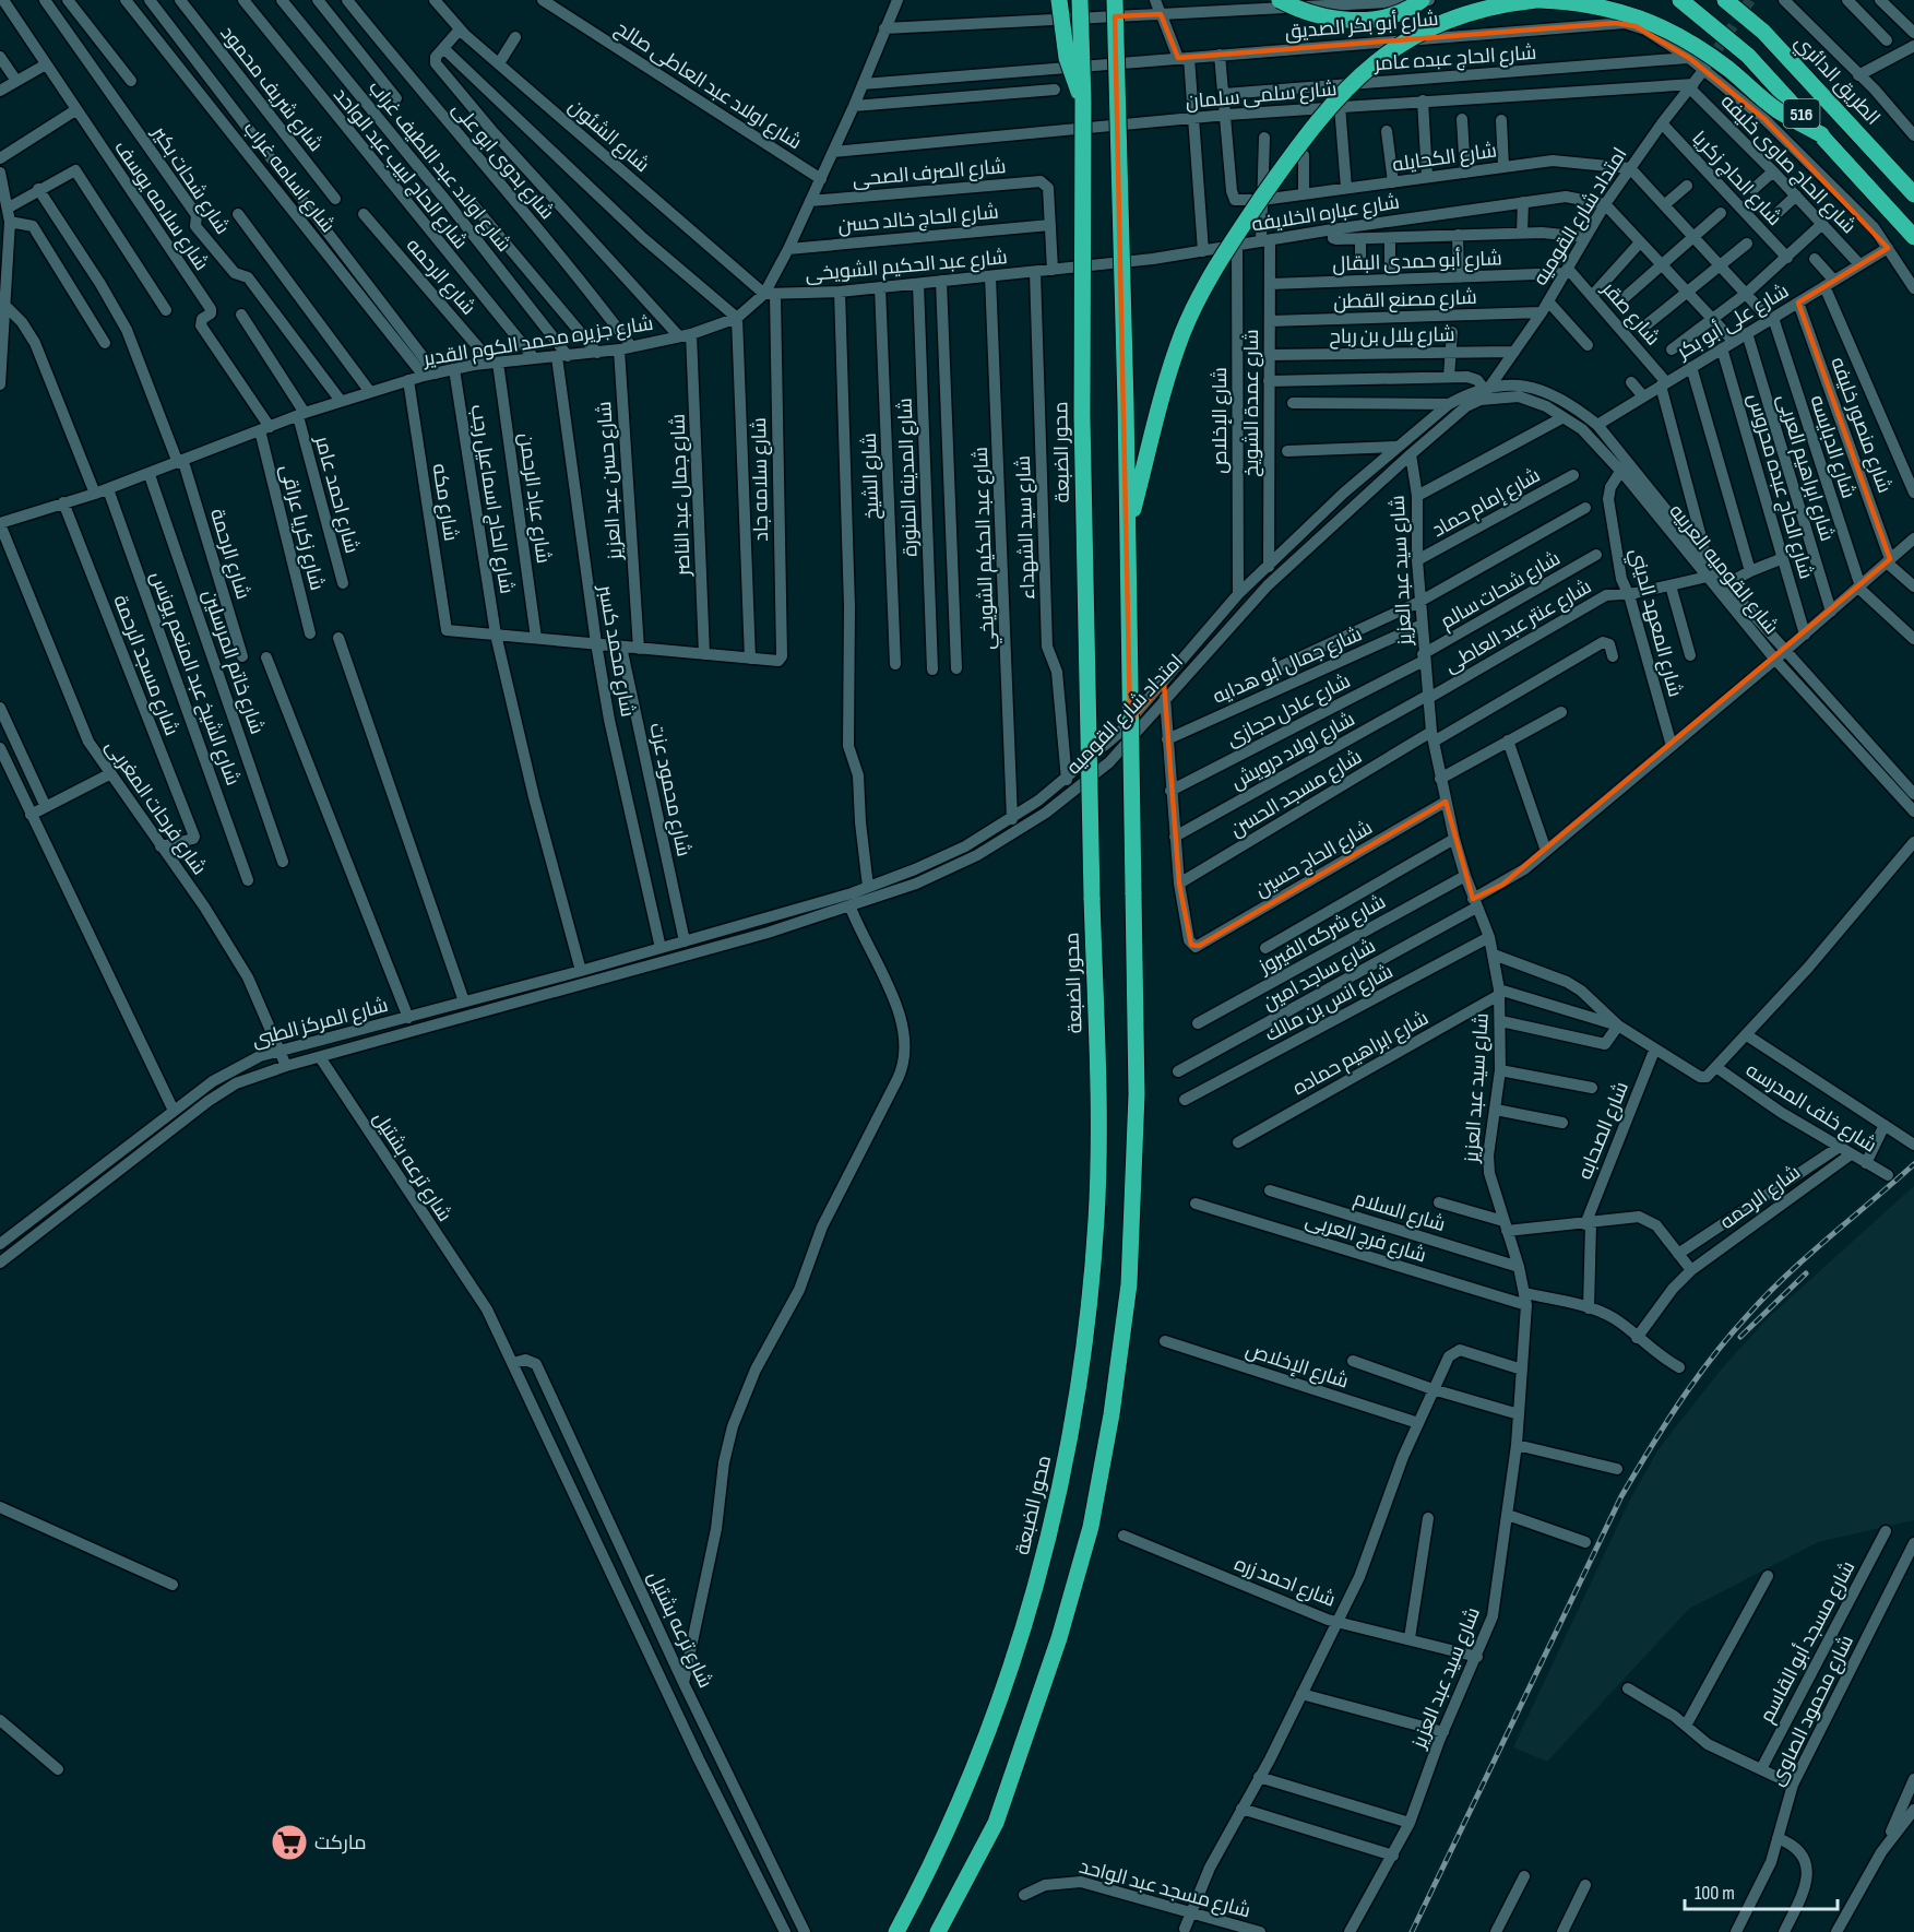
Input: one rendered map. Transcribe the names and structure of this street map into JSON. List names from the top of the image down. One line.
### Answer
{"streets":{"highway":["الطريق الدائري","516","محور الضبعة"],"street":["شارع أبو بكر الصديق","شارع الحاج عبده عامر","شارع اولاد عبد العاطى صالح","شارع شريف محمود","شارع سلمى سلمان","شارع الشئون","شارع الكحايله","شارع بدوى ابو على","شارع الحاج صاوى خليفه","شارع اولاد عبد اللطيف غراب","شارع الحاج لبيب عبد الواحد","شارع الصرف الصحى","شارع اسامه غراب","شارع الحاج زكريا","شارع شحات بكير","شارع سلامه يوسف","شارع عباره الخلايفه","امتداد شارع القوميه","شارع الحاج خالد حسن","شارع أبو حمدى البقال","شارع عبد الحكيم الشويخى","شارع الرحمه","شارع مصنع القطن","شارع صقر","شارع على أبو بكر","شارع بلال بن رباح","شارع جزيره محمد الكوم القدير","شارع عمدة الشويخ","شارع الإخلاص","شارع منصور خليفه","شارع الدبايسه","شارع ابراهيم العربى","شارع الشيخ","شارع المدينه المنورة","شارع سلامه جاد","شارع حسن عبد العزيز","شارع الحاج عبده محروس","شارع احمد عامر","شارع جمال عبد الناصر","شارع عباد الرحمن","شارع الحاج اسماعيل رجب","شارع مكه","شارع إمام حماد","شارع زكريا عراقى","شارع سيد الشهداء","شارع عبد الحكيم الشويخي","شارع الرحمة","شارع القوميه العربيه","شارع سيد عبد العزيز","شارع شحات سالم","شارع المعهد الديني","شارع عنتر عبد العاطى","شارع محمد كسبر","شارع خاتم المرسلين","شارع مسجد الرحمة","شارع جمال أبو هدايه","شارع الشيخ عبد المنعم يونس","شارع عادل حجازى","شارع اولاد درويش","شارع محمود عزت","شارع مسجد الحسن","شارع فرحات المغربى","شارع الحاج حسين","شارع شركه الفيروز","شارع ساجد امين","شارع انس بن مالك","شارع المركز الطبى","شارع ابراهيم حماده","شارع خلف المدرسه","شارع الصحابه","شارع ترعه بشتيل","شارع السلام","شارع فرج العربى","شارع احمد زره","شارع مسجد أبو القاسم","شارع محمود الصاوى","شارع مسجد عبد الواحد"]},"crossings":[["شارع أبو بكر الصديق","شارع الحاج عبده عامر"],["شارع أبو بكر الصديق","امتداد شارع القوميه"],["شارع أبو بكر الصديق","شارع على أبو بكر"],["شارع أبو بكر الصديق","شارع جزيره محمد الكوم القدير"],["شارع اولاد عبد العاطى صالح","شارع جزيره محمد الكوم القدير"],["شارع سلمى سلمان","شارع الكحايله"],["شارع سلمى سلمان","شارع الحاج صاوى خليفه"],["شارع سلمى سلمان","امتداد شارع القوميه"],["شارع سلمى سلمان","شارع جزيره محمد الكوم القدير"],["شارع الشئون","شارع عبد الحكيم الشويخى"],["شارع الشئون","شارع جزيره محمد الكوم القدير"],["شارع الشئون","شارع سلامه جاد"],["شارع الكحايله","امتداد شارع القوميه"],["شارع الكحايله","شارع عمدة الشويخ"],["شارع بدوى ابو على","شارع جزيره محمد الكوم القدير"],["شارع بدوى ابو على","شارع حسن عبد العزيز"],["شارع الحاج صاوى خليفه","امتداد شارع القوميه"],["شارع الحاج صاوى خليفه","شارع على أبو بكر"],["شارع اولاد عبد اللطيف غراب","شارع جزيره محمد الكوم القدير"],["شارع اولاد عبد اللطيف غراب","شارع محمد كسبر"],["شارع الحاج لبيب عبد الواحد","شارع جزيره محمد الكوم القدير"],["شارع الصرف الصحى","شارع الحاج خالد حسن"],["شارع الصرف الصحى","شارع جزيره محمد الكوم القدير"],["شارع اسامه غراب","شارع جزيره محمد الكوم القدير"],["شارع الحاج زكريا","امتداد شارع القوميه"],["شارع شحات بكير","شارع جزيره محمد الكوم القدير"],["شارع سلامه يوسف","شارع جزيره محمد الكوم القدير"],["شارع سلامه يوسف","شارع زكريا عراقى"],["شارع عباره الخلايفه","امتداد شارع القوميه"],["شارع عباره الخلايفه","شارع عبد الحكيم الشويخى"],["شارع عباره الخلايفه","شارع عمدة الشويخ"],["شارع عباره الخلايفه","شارع الإخلاص"],["امتداد شارع القوميه","شارع أبو حمدى البقال"],["امتداد شارع القوميه","شارع مصنع القطن"],["امتداد شارع القوميه","شارع صقر"],["امتداد شارع القوميه","شارع بلال بن رباح"],["امتداد شارع القوميه","شارع عمدة الشويخ"],["امتداد شارع القوميه","شارع الإخلاص"],["امتداد شارع القوميه","شارع سيد الشهداء"],["امتداد شارع القوميه","شارع عبد الحكيم الشويخي"],["امتداد شارع القوميه","شارع القوميه العربيه"],["امتداد شارع القوميه","شارع سيد عبد العزيز"],["امتداد شارع القوميه","شارع محمد كسبر"],["امتداد شارع القوميه","شارع محمود عزت"],["امتداد شارع القوميه","شارع المركز الطبى"],["شارع الحاج خالد حسن","شارع جزيره محمد الكوم القدير"],["شارع أبو حمدى البقال","شارع صقر"],["شارع أبو حمدى البقال","شارع عمدة الشويخ"],["شارع عبد الحكيم الشويخى","شارع جزيره محمد الكوم القدير"],["شارع عبد الحكيم الشويخى","شارع الشيخ"],["شارع عبد الحكيم الشويخى","شارع المدينه المنورة"],["شارع عبد الحكيم الشويخى","شارع سلامه جاد"],["شارع عبد الحكيم الشويخى","شارع سيد الشهداء"],["شارع عبد الحكيم الشويخى","شارع عبد الحكيم الشويخي"],["شارع الرحمه","شارع جزيره محمد الكوم القدير"],["شارع الرحمه","شارع عباد الرحمن"],["شارع الرحمه","شارع خلف المدرسه"],["شارع الرحمه","شارع فرج العربى"],["شارع مصنع القطن","شارع عمدة الشويخ"],["شارع صقر","شارع على أبو بكر"],["شارع على أبو بكر","شارع منصور خليفه"],["شارع على أبو بكر","شارع الدبايسه"],["شارع على أبو بكر","شارع ابراهيم العربى"],["شارع على أبو بكر","شارع الحاج عبده محروس"],["شارع على أبو بكر","شارع القوميه العربيه"],["شارع بلال بن رباح","شارع عمدة الشويخ"],["شارع جزيره محمد الكوم القدير","شارع سلامه جاد"],["شارع جزيره محمد الكوم القدير","شارع حسن عبد العزيز"],["شارع جزيره محمد الكوم القدير","شارع احمد عامر"],["شارع جزيره محمد الكوم القدير","شارع جمال عبد الناصر"],["شارع جزيره محمد الكوم القدير","شارع عباد الرحمن"],["شارع جزيره محمد الكوم القدير","شارع الحاج اسماعيل رجب"],["شارع جزيره محمد الكوم القدير","شارع مكه"],["شارع جزيره محمد الكوم القدير","شارع زكريا عراقى"],["شارع جزيره محمد الكوم القدير","شارع الرحمة"],["شارع جزيره محمد الكوم القدير","شارع محمد كسبر"],["شارع جزيره محمد الكوم القدير","شارع خاتم المرسلين"],["شارع جزيره محمد الكوم القدير","شارع مسجد الرحمة"],["شارع جزيره محمد الكوم القدير","شارع الشيخ عبد المنعم يونس"],["شارع جزيره محمد الكوم القدير","شارع فرحات المغربى"],["شارع الحاج اسماعيل رجب","شارع مكه"],["شارع الحاج اسماعيل رجب","شارع المركز الطبى"],["شارع إمام حماد","شارع سيد عبد العزيز"],["شارع القوميه العربيه","شارع المعهد الديني"],["شارع القوميه العربيه","شارع عنتر عبد العاطى"],["شارع سيد عبد العزيز","شارع شحات سالم"],["شارع سيد عبد العزيز","شارع عنتر عبد العاطى"],["شارع سيد عبد العزيز","شارع جمال أبو هدايه"],["شارع سيد عبد العزيز","شارع عادل حجازى"],["شارع سيد عبد العزيز","شارع اولاد درويش"],["شارع سيد عبد العزيز","شارع مسجد الحسن"],["شارع سيد عبد العزيز","شارع الحاج حسين"],["شارع سيد عبد العزيز","شارع شركه الفيروز"],["شارع سيد عبد العزيز","شارع ساجد امين"],["شارع سيد عبد العزيز","شارع انس بن مالك"],["شارع سيد عبد العزيز","شارع ابراهيم حماده"],["شارع سيد عبد العزيز","شارع السلام"],["شارع سيد عبد العزيز","شارع فرج العربى"],["شارع سيد عبد العزيز","شارع احمد زره"],["شارع شحات سالم","شارع عادل حجازى"],["شارع المعهد الديني","شارع عنتر عبد العاطى"],["شارع عنتر عبد العاطى","شارع اولاد درويش"],["شارع محمد كسبر","شارع المركز الطبى"],["شارع مسجد الرحمة","شارع فرحات المغربى"],["شارع مسجد الحسن","شارع الحاج حسين"],["شارع فرحات المغربى","شارع المركز الطبى"],["شارع المركز الطبى","شارع ترعه بشتيل"]],"places":{"supermarket":["ماركت"]},"scale_bar":"100 m"}
